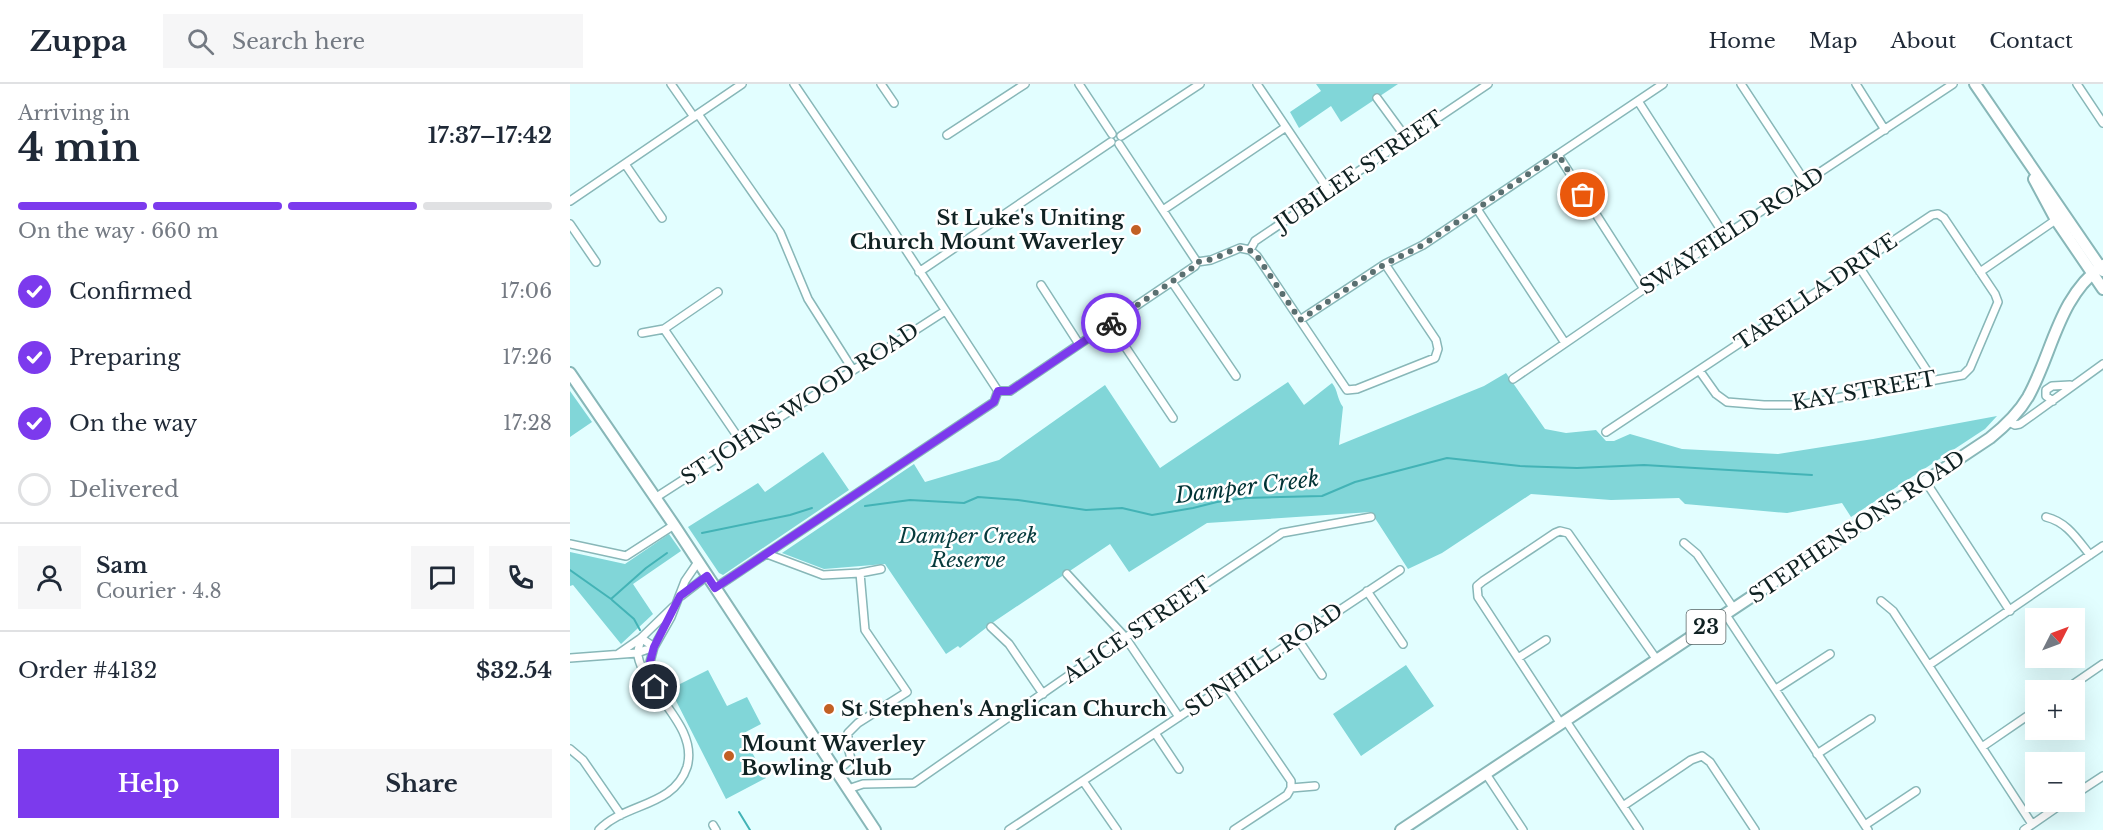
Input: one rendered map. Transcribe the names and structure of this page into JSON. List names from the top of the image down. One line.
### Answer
{"streets":{"main road":["STEPHENSONS ROAD","23"],"street":["JUBILEE STREET","SWAYFIELD ROAD","TARELLA DRIVE","KAY STREET","ST JOHNS WOOD ROAD","ALICE STREET","SUNHILL ROAD"]},"crossings":[["TARELLA DRIVE","KAY STREET"]],"water":["Damper Creek"],"parks":["Damper Creek Reserve"],"places":["St Luke's Uniting Church Mount Waverley","St Stephen's Anglican Church","Mount Waverley Bowling Club"],"north":"top right","page":{"header":"Zuppa","search":"Search here","nav":["Home","Map","About","Contact"],"heading":["4 min","Arriving in","17:37–17:42"],"panel":["Sam","Courier · 4.8","Order #4132","$32.54"],"bar":"On the way · 660 m","list":[["Confirmed","17:06"],["Preparing","17:26"],["On the way","17:28"],"Delivered"],"map_buttons":["+","−"],"buttons":["Help","Share"]}}
